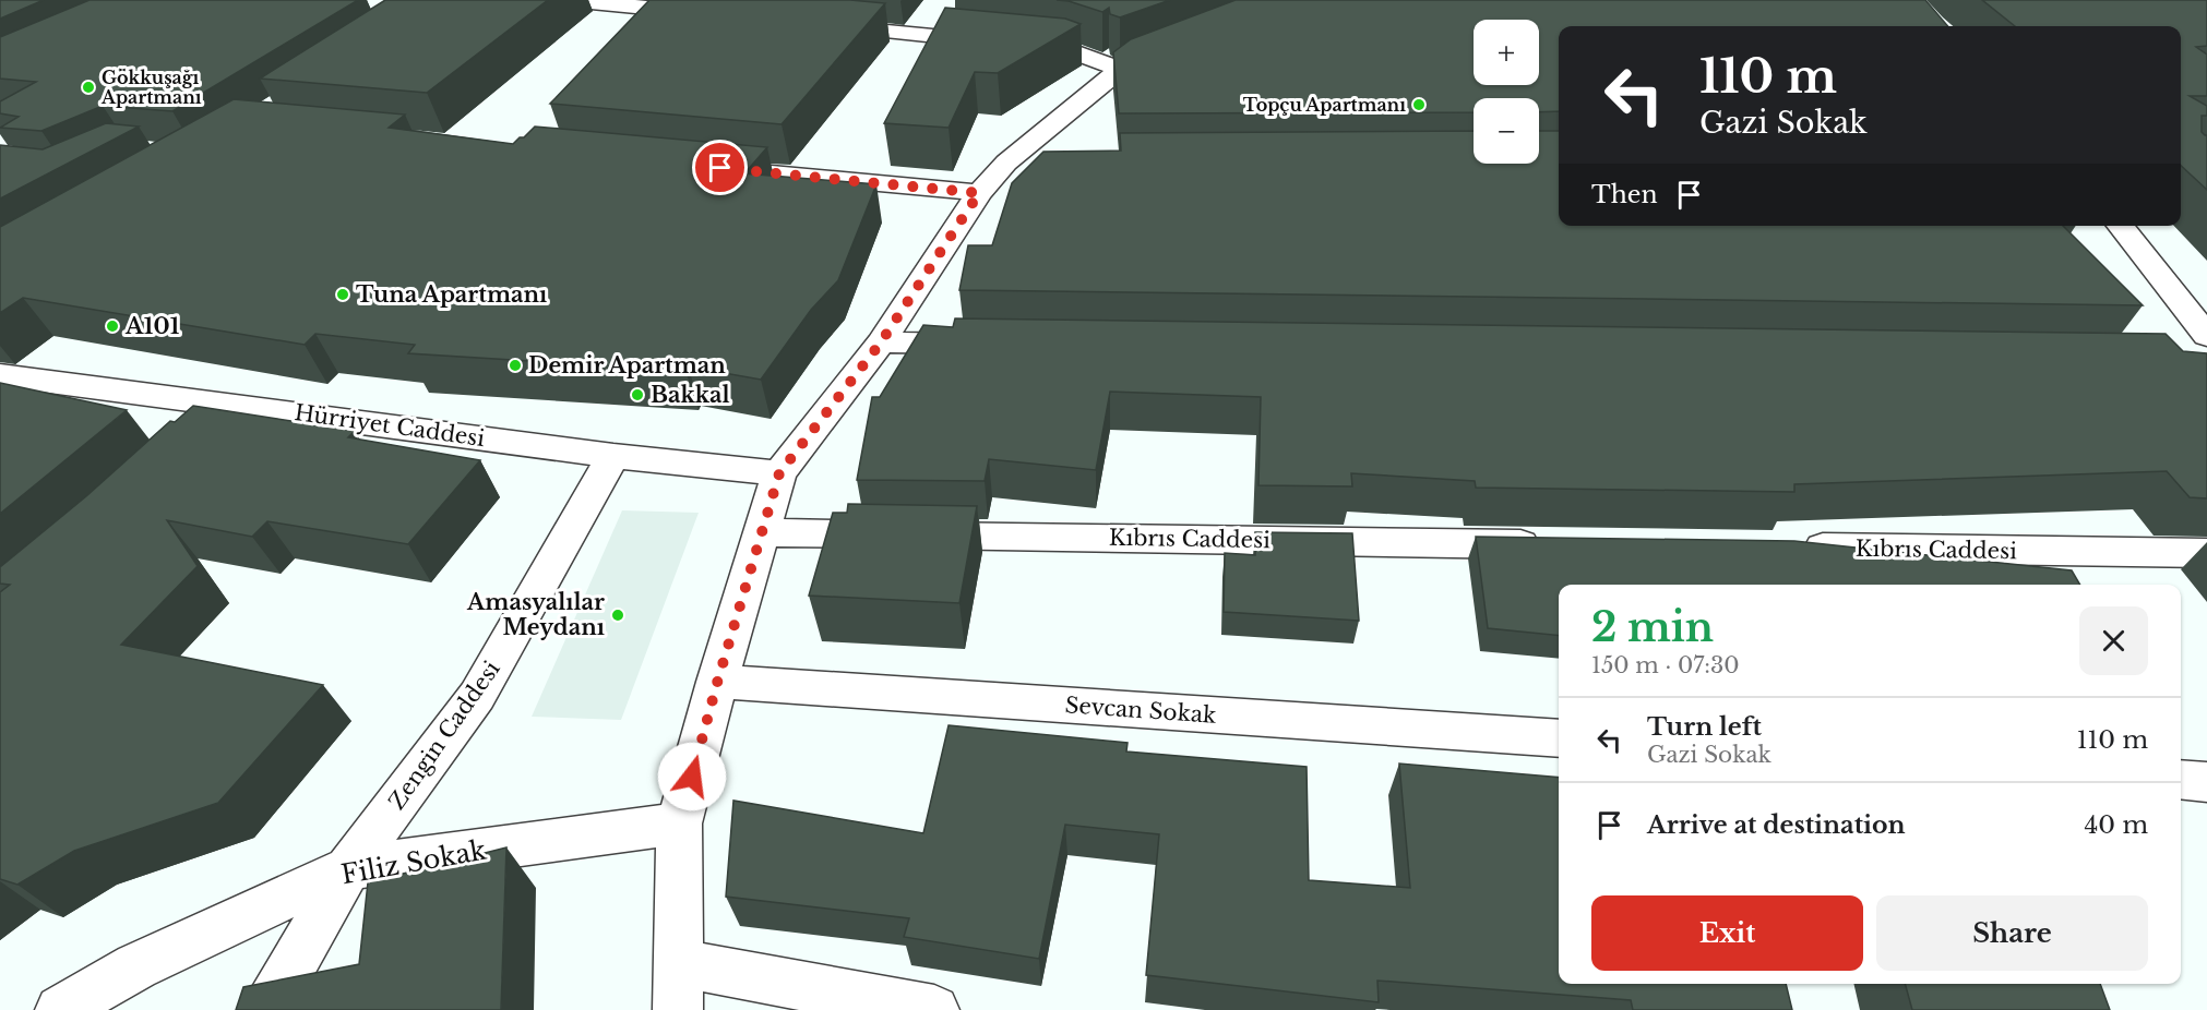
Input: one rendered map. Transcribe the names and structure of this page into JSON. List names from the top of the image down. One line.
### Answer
{"streets":{"street":["Hürriyet Caddesi","Kıbrıs Caddesi","Sevcan Sokak","Zengin Caddesi","Filiz Sokak"]},"crossings":[["Hürriyet Caddesi","Zengin Caddesi"],["Zengin Caddesi","Filiz Sokak"]],"places":["Gökkuşağı Apartmanı","Topçu Apartmanı","Tuna Apartmanı","A101","Demir Apartman","Bakkal","Amasyalılar Meydanı"],"page":{"map_buttons":["+","−"],"turn":["110 m","Gazi Sokak"],"then":"Then","heading":["2 min","150 m · 07:30"],"list":[{"name":"Turn left","note":"Gazi Sokak","value":"110 m"},{"name":"Arrive at destination","value":"40 m"}],"buttons":["Exit","Share"]}}
